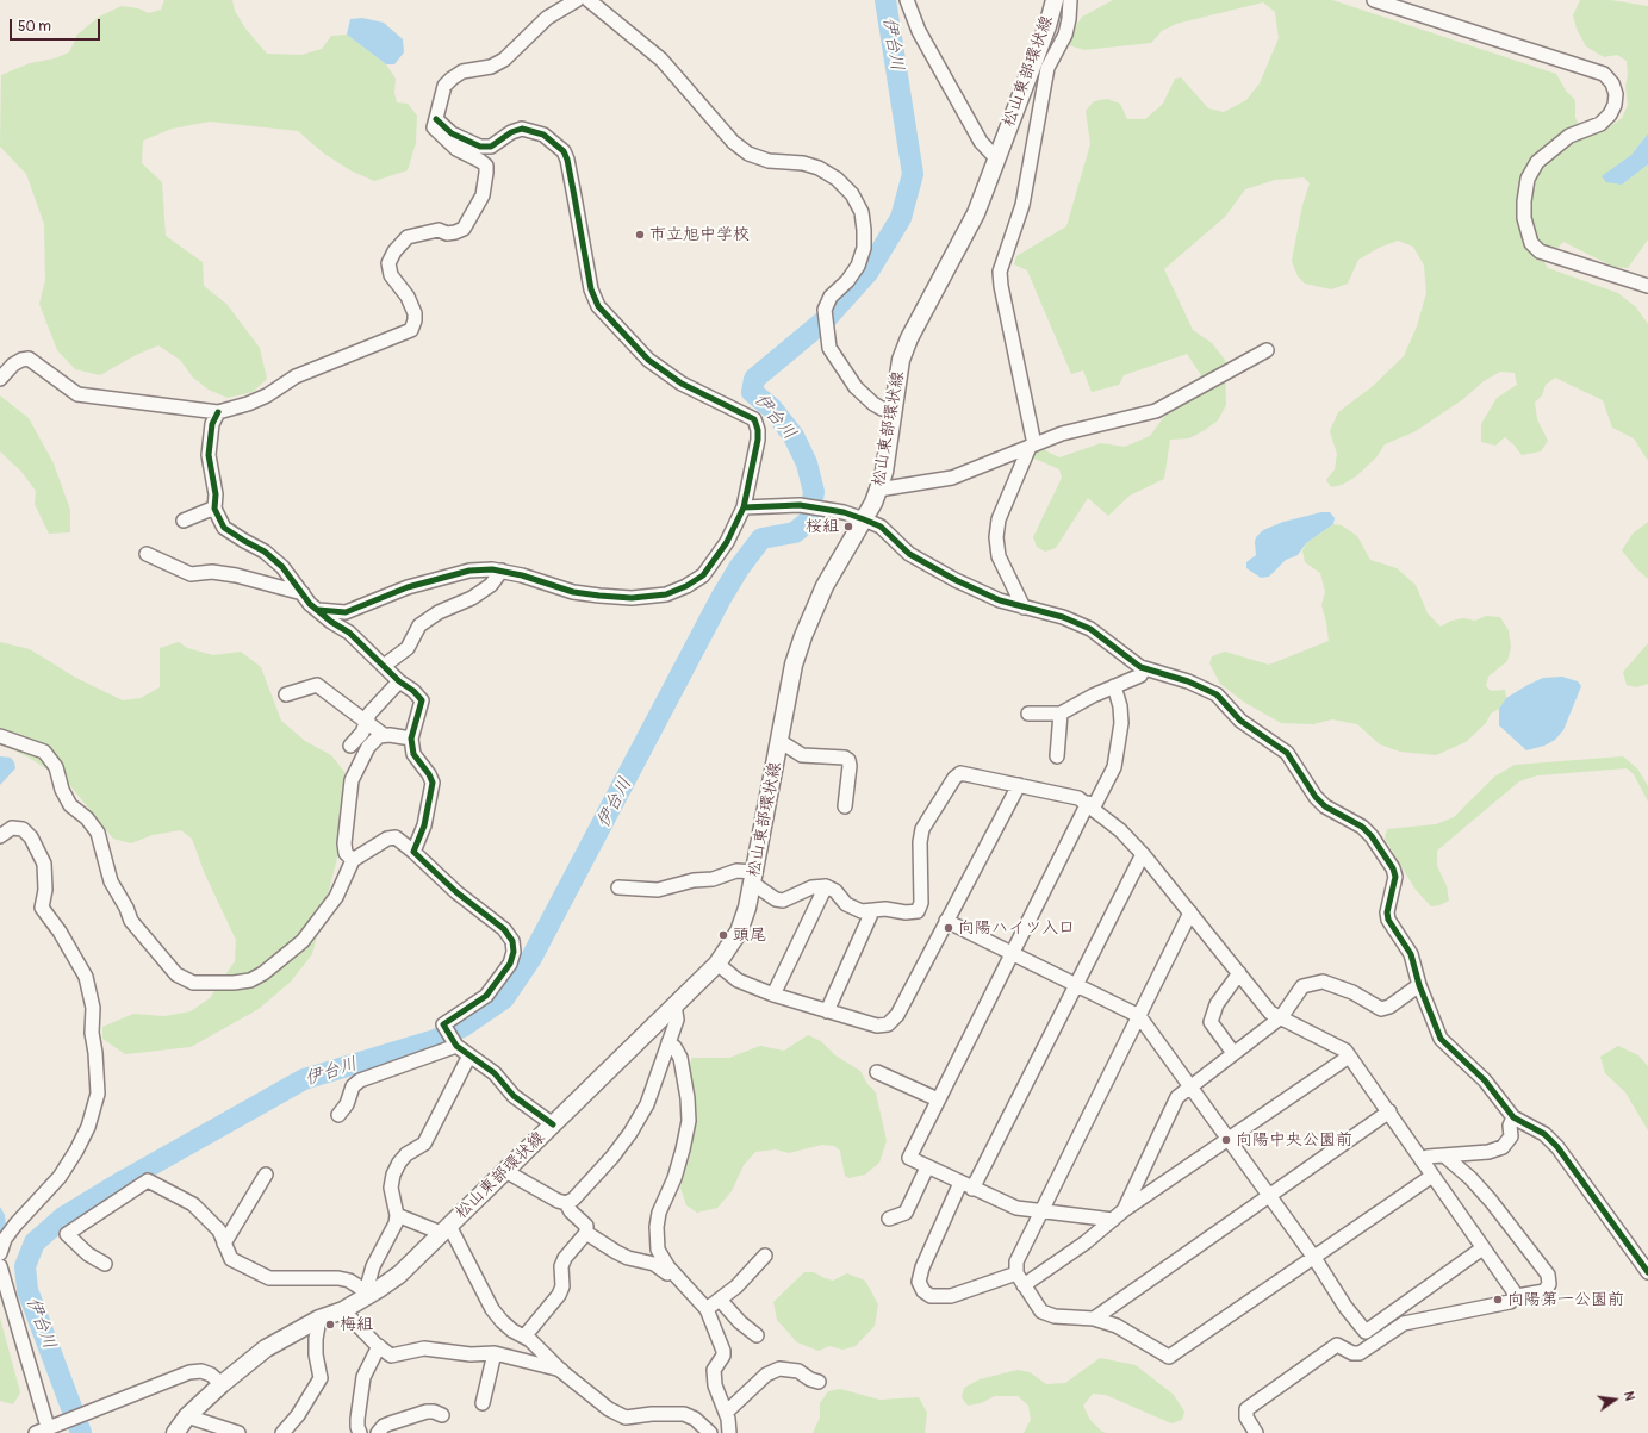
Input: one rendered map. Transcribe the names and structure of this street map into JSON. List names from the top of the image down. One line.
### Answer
{"streets":{"main road":["松山東部環状線"]},"water":["伊台川"],"places":["市立旭中学校","桜組","向陽ハイツ入口","頭尾","向陽中央公園前","向陽第一公園前","梅組"],"scale_bar":"50 m","north":"right"}
